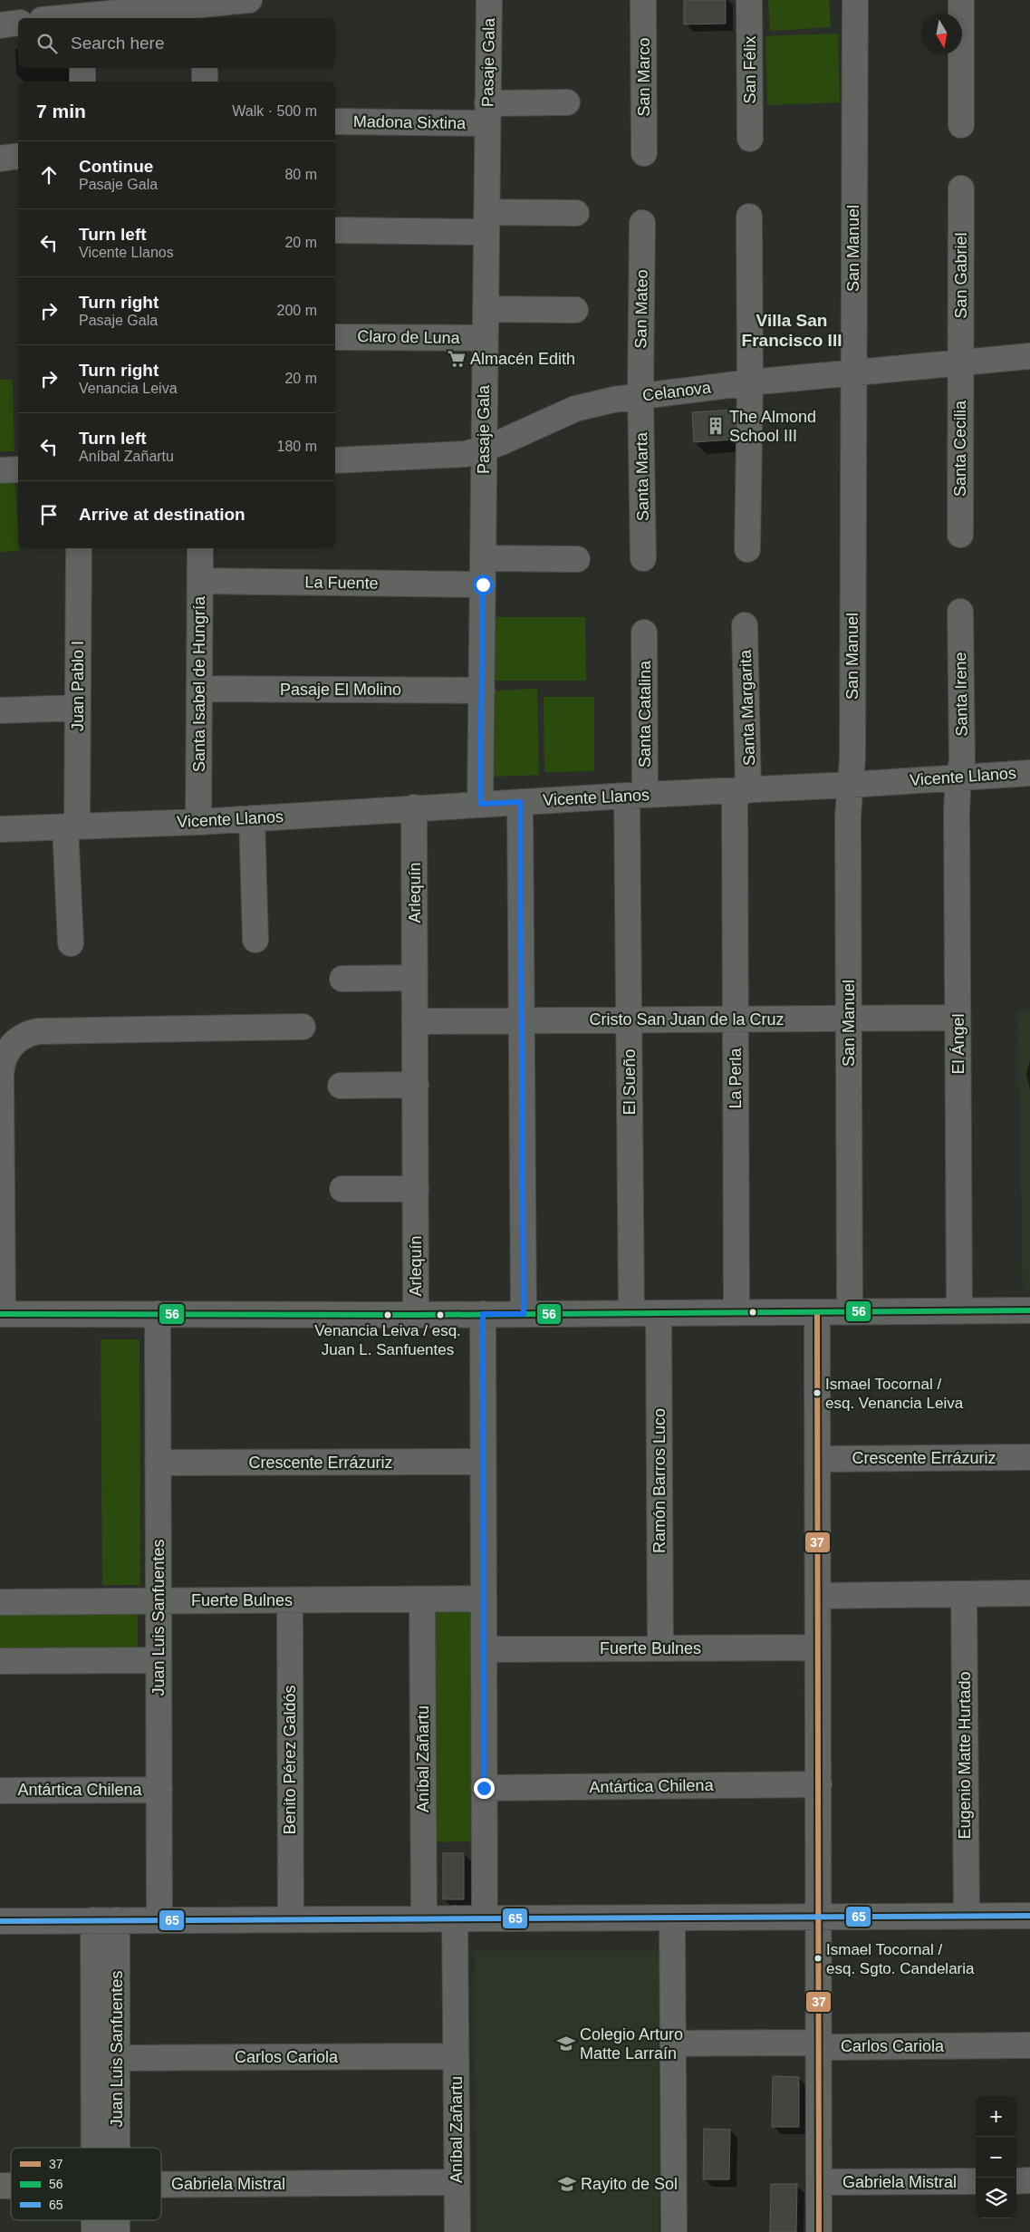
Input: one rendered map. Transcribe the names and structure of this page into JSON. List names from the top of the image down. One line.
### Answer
{"streets":{"street":["Pasaje Gala","San Félix","San Marco","Madona Sixtina","San Manuel","San Gabriel","San Mateo","Claro de Luna","Celanova","Santa Cecilia","Santa Marta","La Fuente","Santa Isabel de Hungría","Juan Pablo I","Pasaje El Molino","Santa Irene","Santa Margarita","Santa Catalina","Vicente Llanos","Arlequín","Cristo San Juan de la Cruz","El Ángel","La Perla","El Sueño","Crescente Errázuriz","Ramón Barros Luco","Fuerte Bulnes","Juan Luis Sanfuentes","Eugenio Matte Hurtado","Aníbal Zañartu","Benito Pérez Galdós","Antártica Chilena","Carlos Cariola","Gabriela Mistral"]},"crossings":[["Pasaje Gala","Madona Sixtina"],["Pasaje Gala","Claro de Luna"],["Pasaje Gala","Celanova"],["Pasaje Gala","La Fuente"],["Pasaje Gala","Pasaje El Molino"],["Pasaje Gala","Vicente Llanos"],["San Manuel","Celanova"],["San Manuel","Vicente Llanos"],["San Manuel","Cristo San Juan de la Cruz"],["San Gabriel","Celanova"],["San Gabriel","Santa Cecilia"],["San Mateo","Celanova"],["San Mateo","Santa Marta"],["Celanova","Santa Cecilia"],["Celanova","Santa Marta"],["La Fuente","Santa Isabel de Hungría"],["Santa Isabel de Hungría","Pasaje El Molino"],["Santa Isabel de Hungría","Vicente Llanos"],["Juan Pablo I","Vicente Llanos"],["Santa Irene","Vicente Llanos"],["Santa Irene","El Ángel"],["Santa Margarita","Vicente Llanos"],["Santa Margarita","La Perla"],["Santa Catalina","Vicente Llanos"],["Santa Catalina","El Sueño"],["Vicente Llanos","Arlequín"],["Vicente Llanos","El Ángel"],["Vicente Llanos","La Perla"],["Vicente Llanos","El Sueño"],["Arlequín","Cristo San Juan de la Cruz"],["Cristo San Juan de la Cruz","El Ángel"],["Cristo San Juan de la Cruz","La Perla"],["Cristo San Juan de la Cruz","El Sueño"],["Crescente Errázuriz","Juan Luis Sanfuentes"],["Ramón Barros Luco","Fuerte Bulnes"],["Fuerte Bulnes","Juan Luis Sanfuentes"],["Fuerte Bulnes","Aníbal Zañartu"],["Fuerte Bulnes","Benito Pérez Galdós"],["Juan Luis Sanfuentes","Antártica Chilena"],["Juan Luis Sanfuentes","Carlos Cariola"],["Aníbal Zañartu","Carlos Cariola"],["Aníbal Zañartu","Gabriela Mistral"]],"districts":["Villa San Francisco III"],"places":{"supermarket":["Almacén Edith"],"building":["The Almond School III"],"other":["Venancia Leiva / esq. Juan L. Sanfuentes","Ismael Tocornal / esq. Venancia Leiva","Ismael Tocornal / esq. Sgto. Candelaria"],"school or university":["Colegio Arturo Matte Larraín","Rayito de Sol"]},"lines":["transit line 56","transit line 37","transit line 65"],"legend":["37","56","65"],"north":"bottom","page":{"search":"Search here","heading":["7 min","Walk · 500 m"],"list":[["Continue","Pasaje Gala","80 m"],["Turn left","Vicente Llanos","20 m"],["Turn right","Pasaje Gala","200 m"],["Turn right","Venancia Leiva","20 m"],["Turn left","Aníbal Zañartu","180 m"],"Arrive at destination"],"map_buttons":["+","−"]}}
